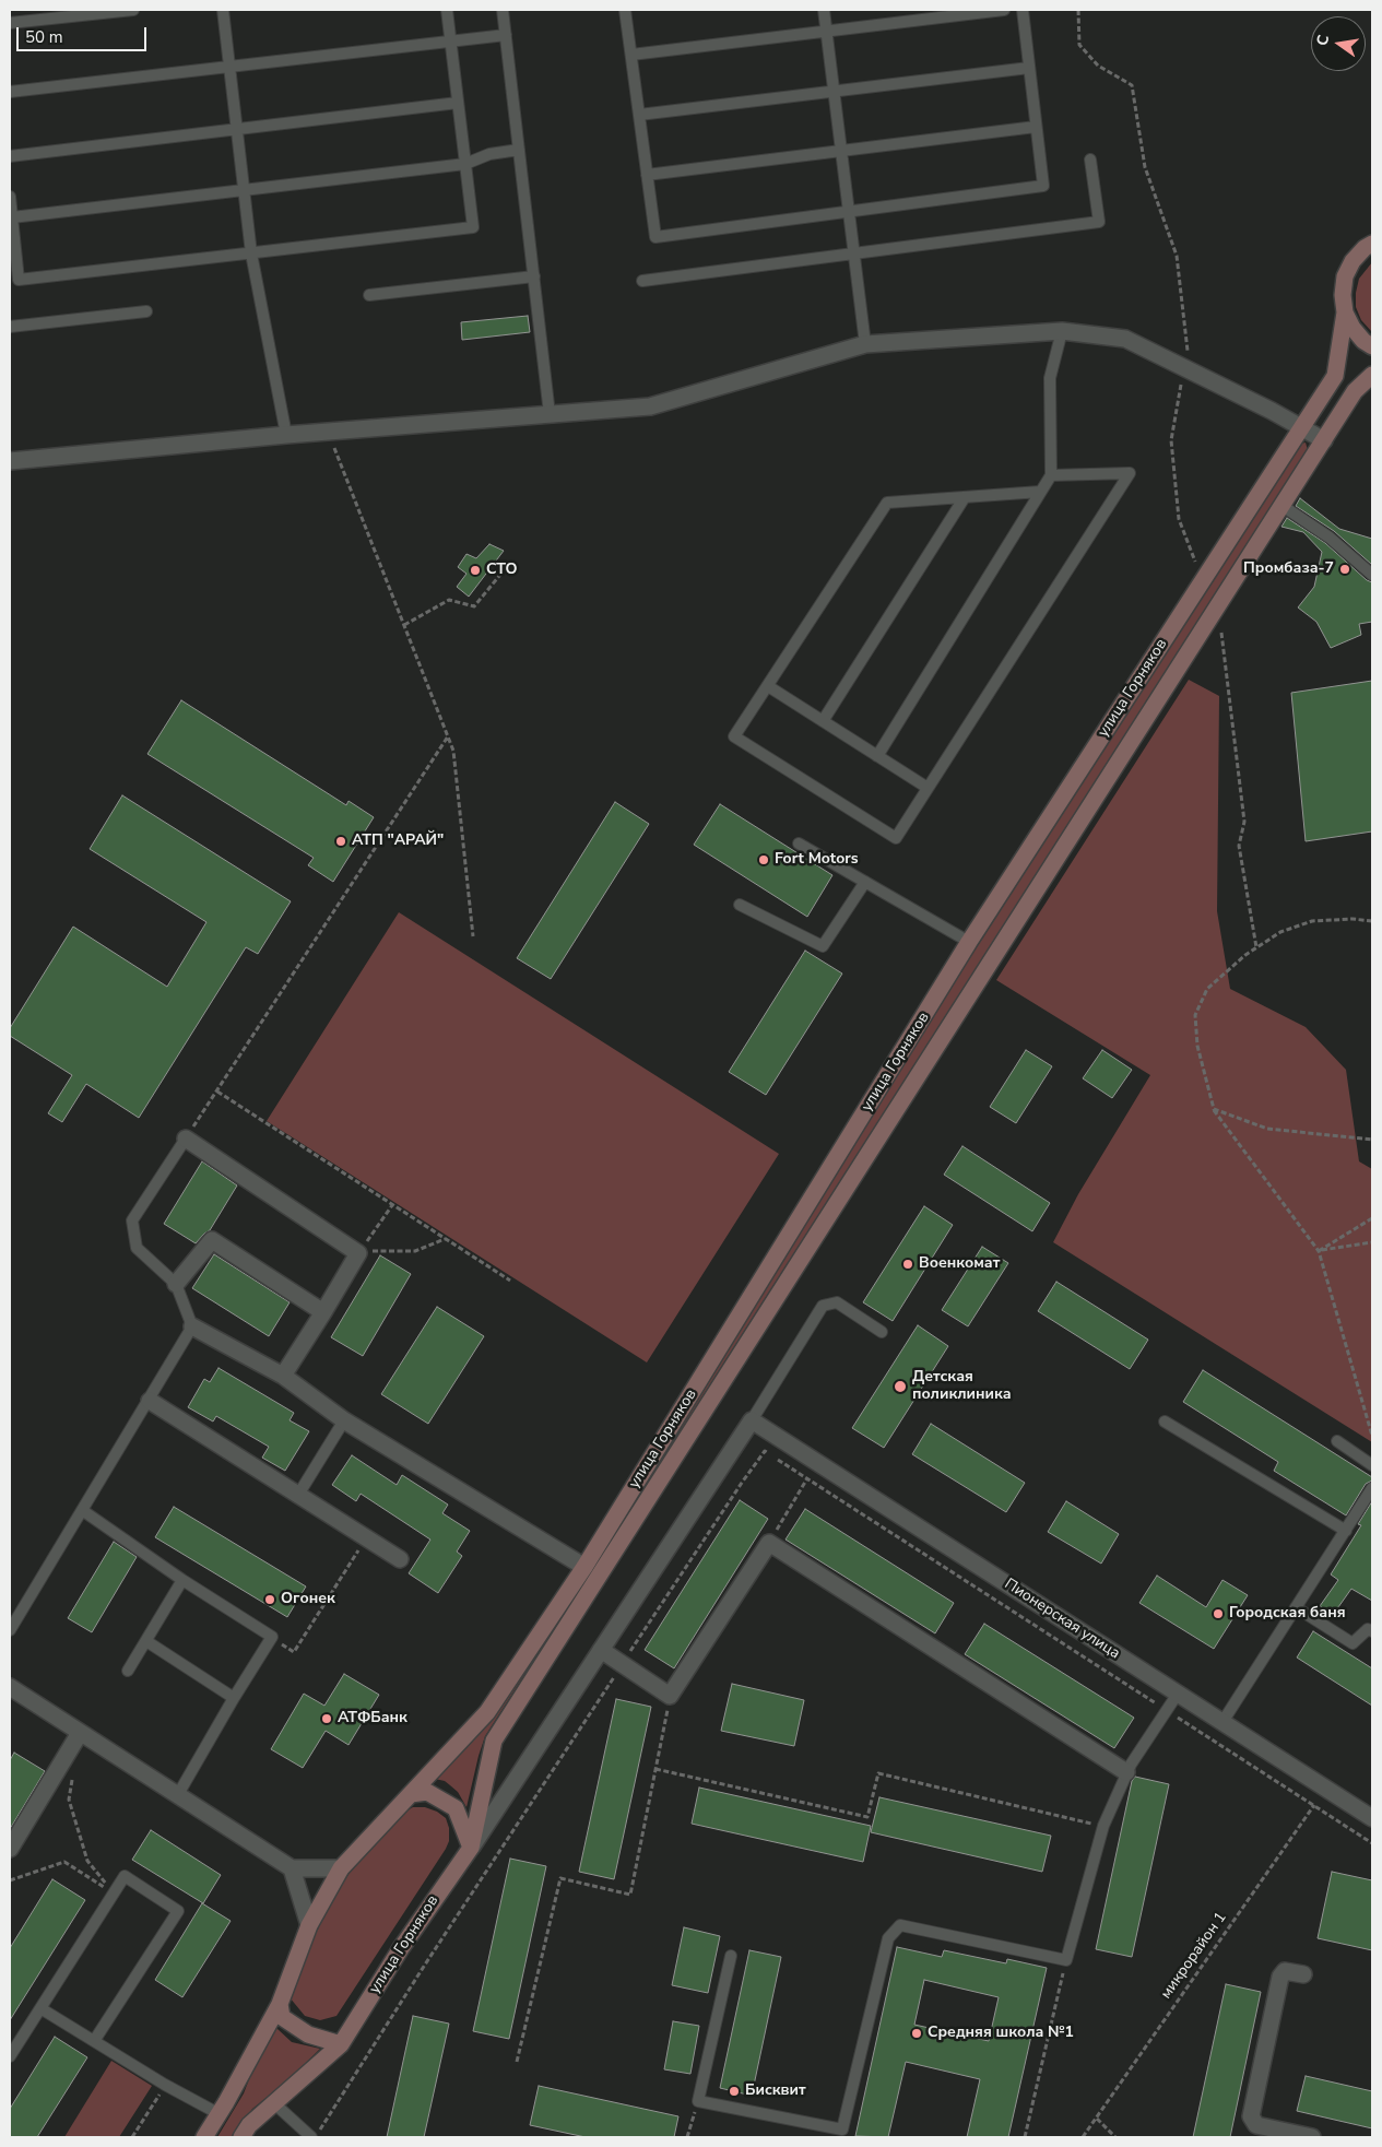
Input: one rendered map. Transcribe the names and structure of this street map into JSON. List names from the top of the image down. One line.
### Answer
{"streets":{"street":["улица Горняков","Пионерская улица"],"path":["микрорайон 1"]},"crossings":[["улица Горняков","Пионерская улица"],["Пионерская улица","микрорайон 1"]],"places":["Промбаза-7","СТО","АТП \"АРАЙ\"","Fort Motors","Военкомат","Детская поликлиника","Огонек","Городская баня","АТФБанк","Средняя школа №1","Бисквит"],"scale_bar":"50 m","north":"left"}
